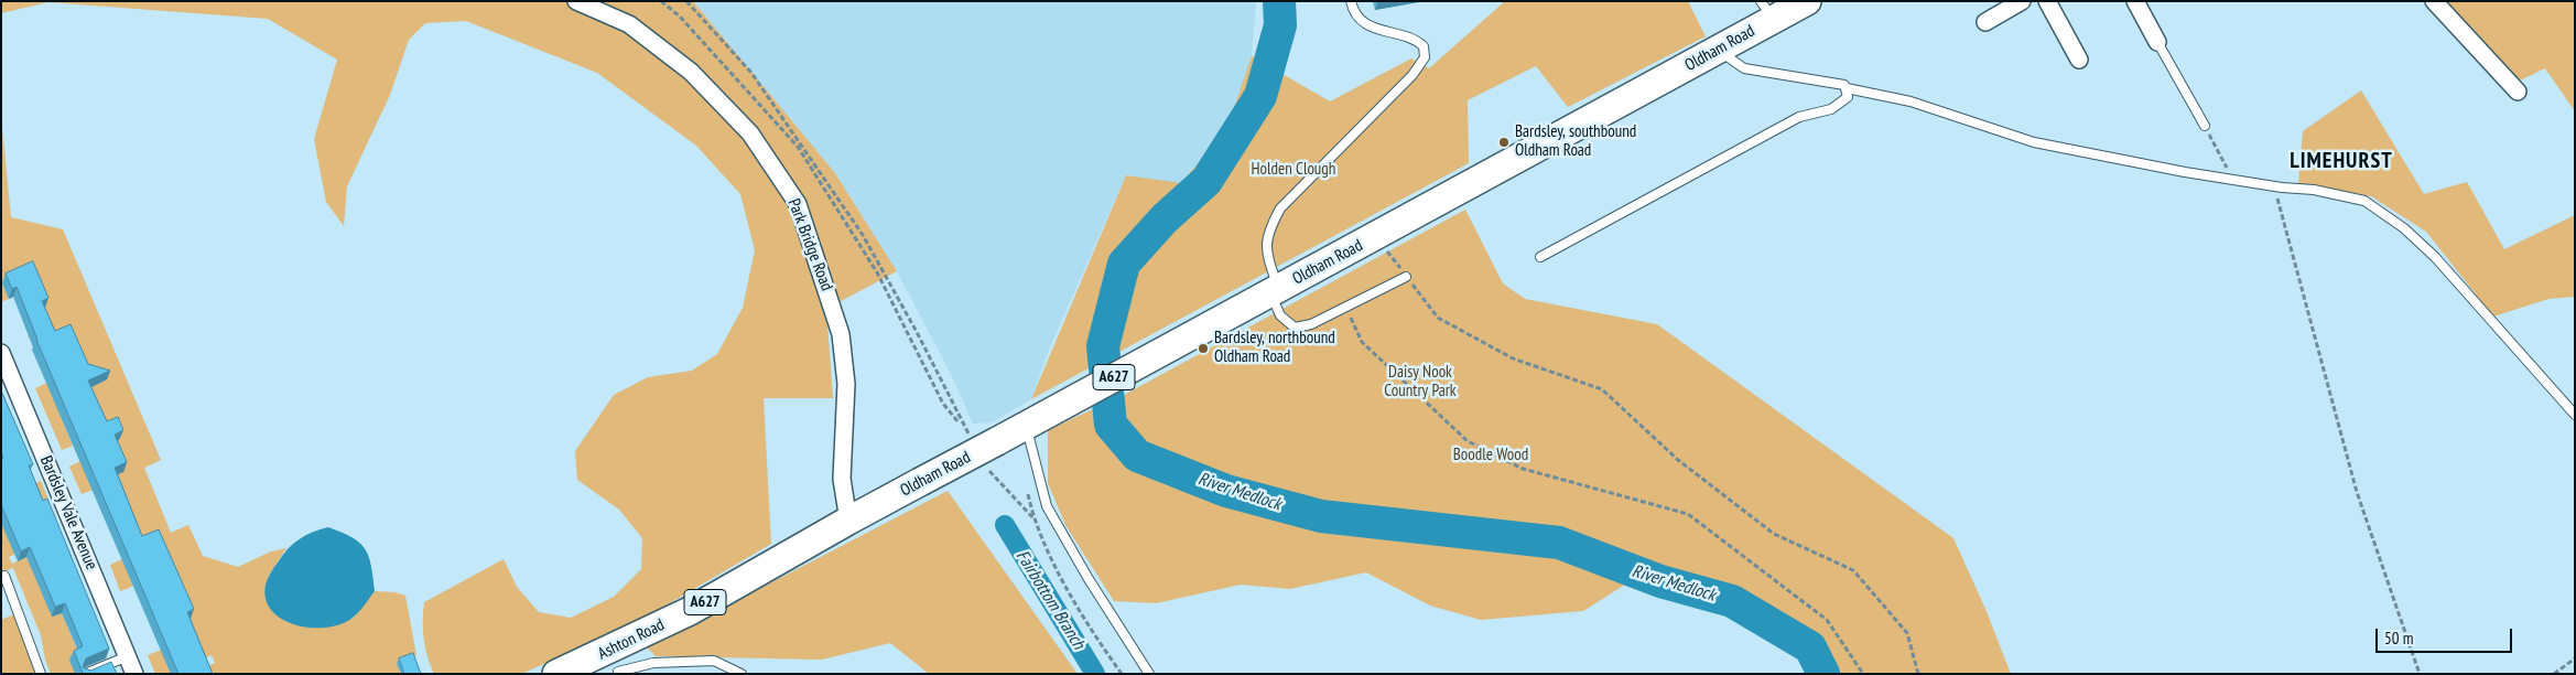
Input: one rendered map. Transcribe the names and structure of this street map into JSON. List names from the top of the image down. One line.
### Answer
{"streets":{"highway":["Oldham Road","A627","Ashton Road"],"street":["Park Bridge Road","Bardsley Vale Avenue"]},"crossings":[["Oldham Road","Park Bridge Road"],["Oldham Road","Ashton Road"],["Park Bridge Road","Ashton Road"]],"districts":["LIMEHURST"],"water":["River Medlock","Fairbottom Branch"],"parks":["Holden Clough","Daisy Nook Country Park","Boodle Wood"],"places":["Bardsley, southbound Oldham Road","Bardsley, northbound Oldham Road"],"scale_bar":"50 m"}
